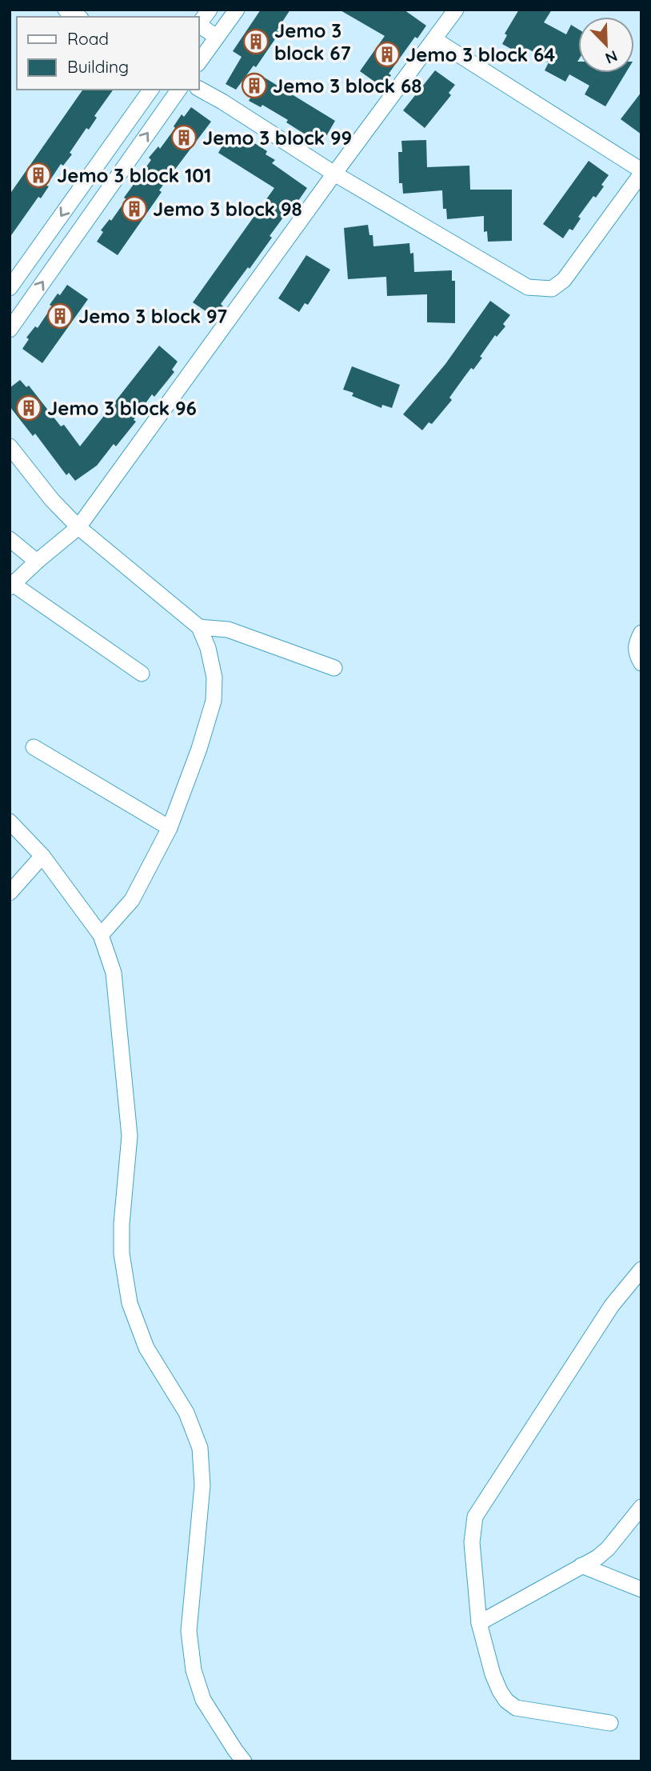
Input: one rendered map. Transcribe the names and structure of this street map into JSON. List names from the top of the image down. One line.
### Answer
{"places":{"building":["Jemo 3 block 67","Jemo 3 block 64","Jemo 3 block 68","Jemo 3 block 99","Jemo 3 block 101","Jemo 3 block 98","Jemo 3 block 97","Jemo 3 block 96"]},"legend":["Road","Building"],"north":"bottom right"}
